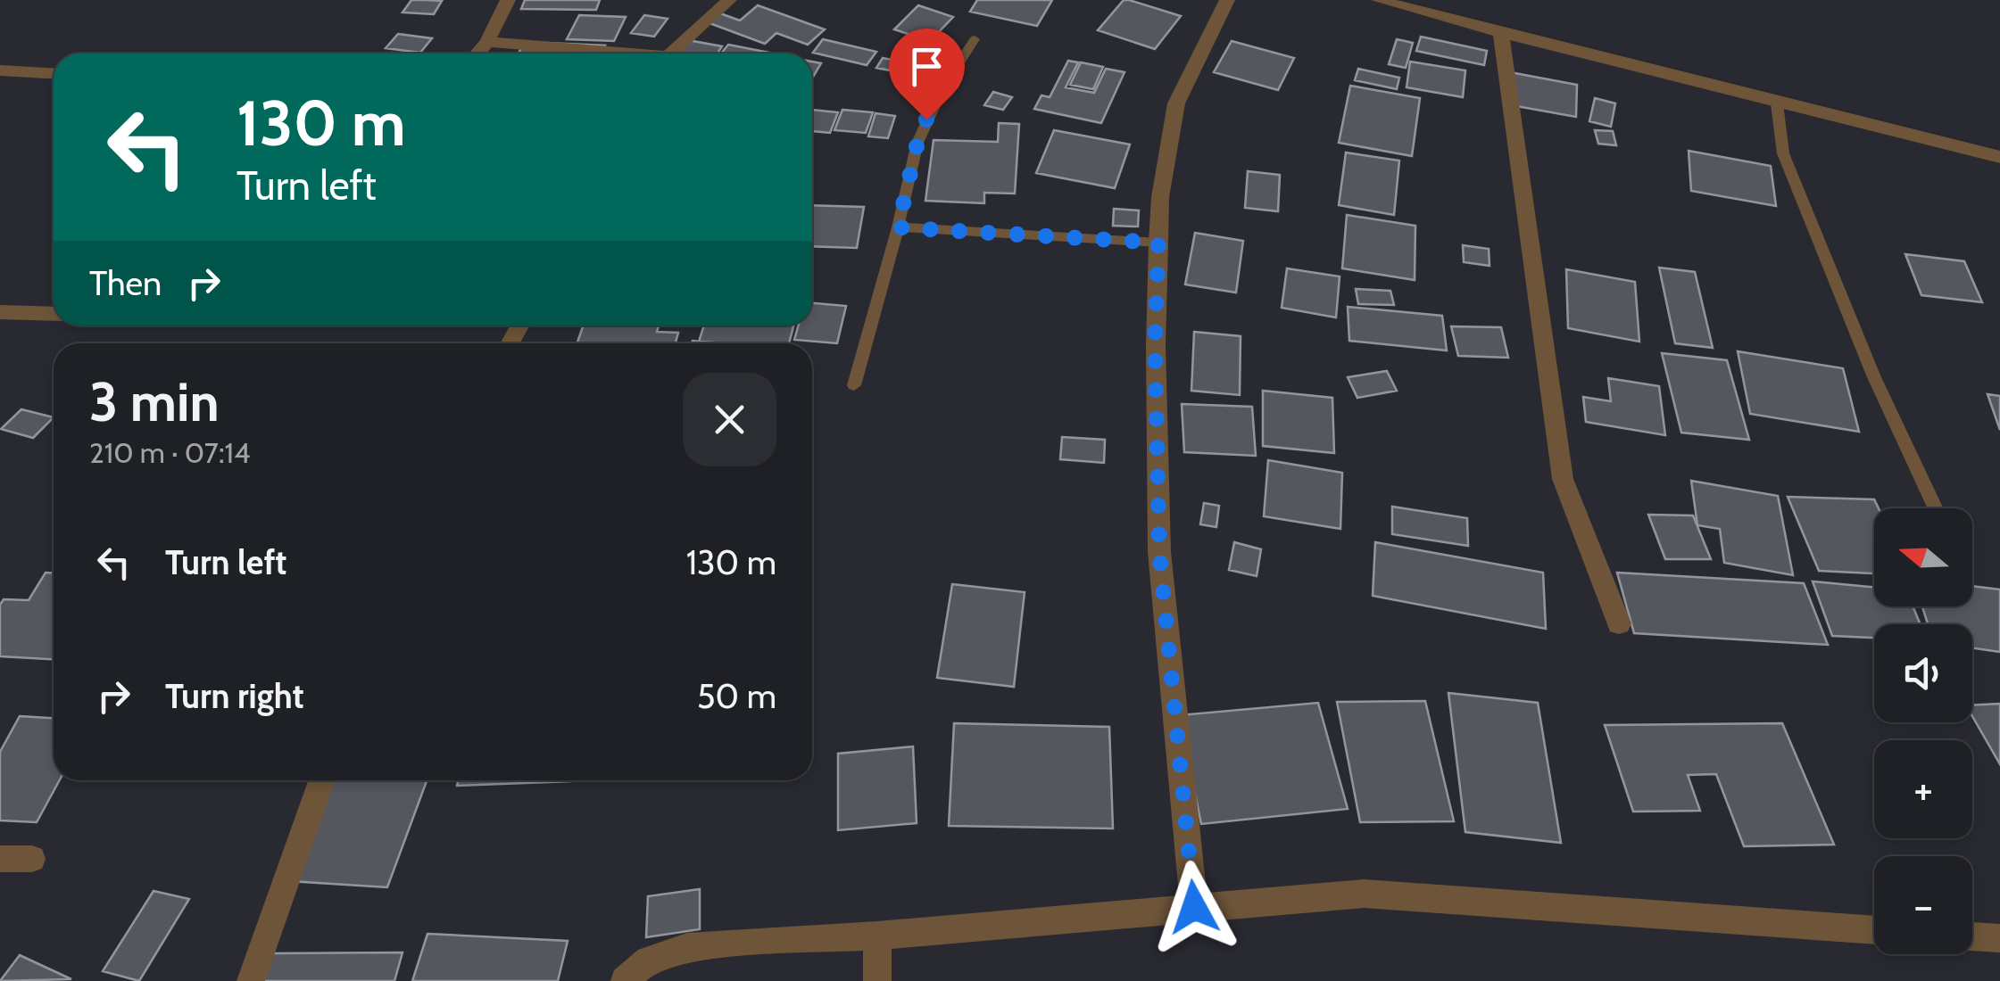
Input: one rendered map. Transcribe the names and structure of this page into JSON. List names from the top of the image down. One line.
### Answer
{"north":"left","page":{"turn":["130 m","Turn left"],"then":"Then","heading":["3 min","210 m · 07:14"],"list":[{"name":"Turn left","value":"130 m"},{"name":"Turn right","value":"50 m"}],"map_buttons":["+","−"]}}
